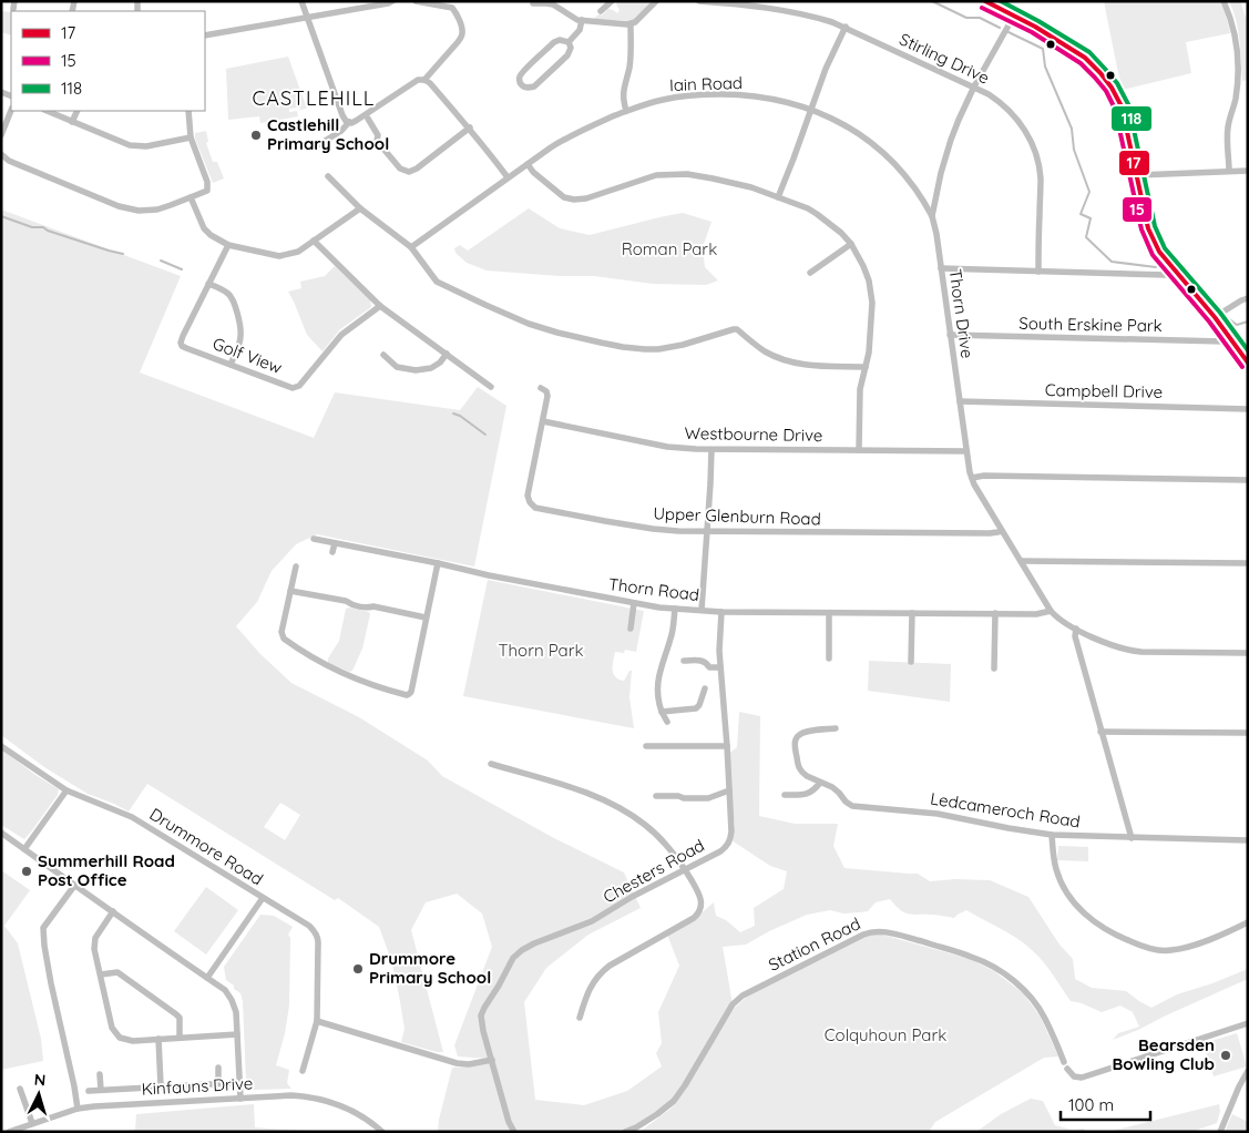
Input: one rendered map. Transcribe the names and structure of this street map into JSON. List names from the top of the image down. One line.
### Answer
{"streets":{"street":["Stirling Drive","Iain Road","Thorn Drive","South Erskine Park","Golf View","Campbell Drive","Westbourne Drive","Upper Glenburn Road","Thorn Road","Ledcameroch Road","Drummore Road","Chesters Road","Station Road","Kinfauns Drive"]},"crossings":[["Stirling Drive","Thorn Drive"],["Iain Road","Thorn Drive"],["Thorn Drive","South Erskine Park"],["Thorn Drive","Campbell Drive"],["Thorn Drive","Westbourne Drive"],["Thorn Drive","Upper Glenburn Road"],["Thorn Drive","Thorn Road"],["Westbourne Drive","Upper Glenburn Road"],["Thorn Road","Chesters Road"]],"districts":["CASTLEHILL"],"parks":["Roman Park","Thorn Park","Colquhoun Park"],"places":["Castlehill Primary School","Summerhill Road Post Office","Drummore Primary School","Bearsden Bowling Club"],"lines":["transit line 17","transit line 118","transit line 15"],"legend":["17","15","118"],"scale_bar":"100 m","north":"top"}
